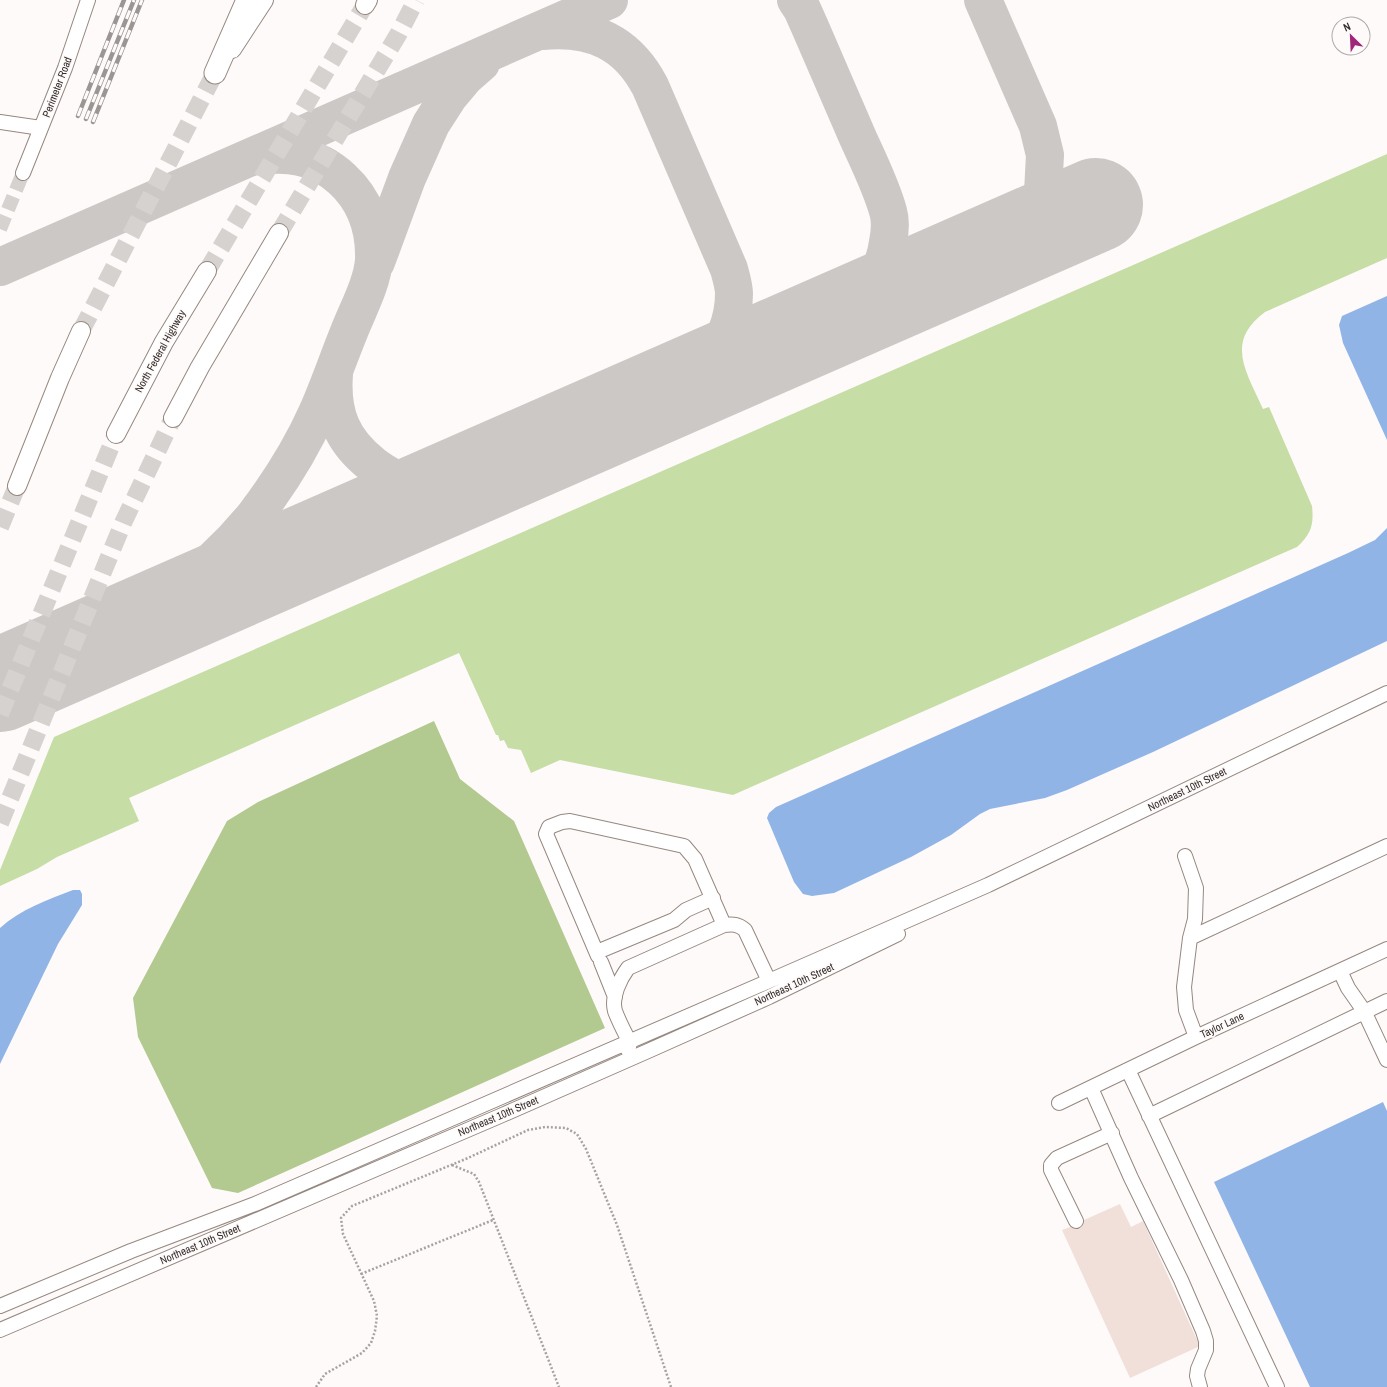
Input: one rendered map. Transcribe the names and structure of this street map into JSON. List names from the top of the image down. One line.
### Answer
{"streets":{"main road":["North Federal Highway"],"street":["Perimeter Road","Northeast 10th Street","Taylor Lane"]},"north":"top left"}
